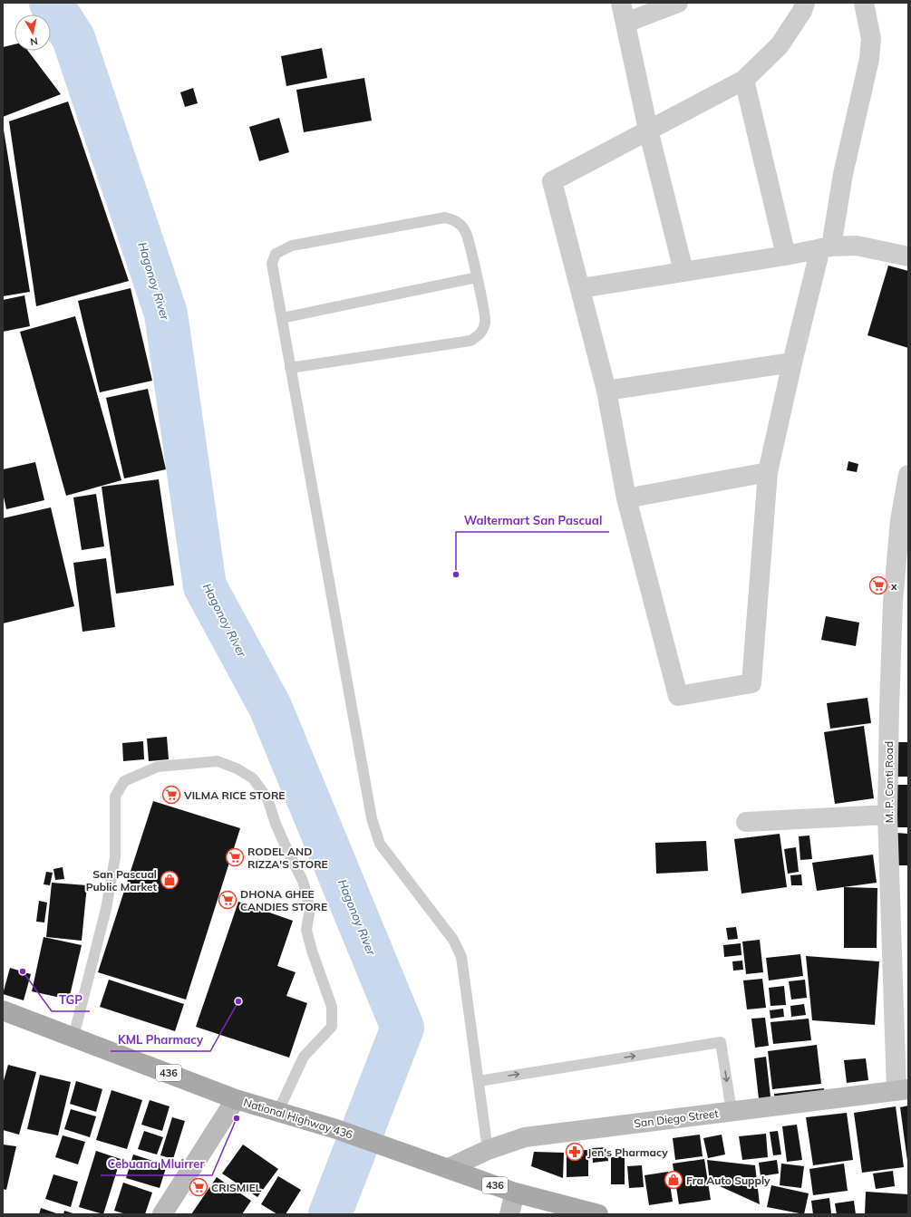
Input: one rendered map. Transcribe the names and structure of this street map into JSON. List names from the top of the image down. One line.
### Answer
{"streets":{"main road":["436","National Highway 436"],"street":["M. P. Conti Road","San Diego Street"]},"crossings":[["M. P. Conti Road","San Diego Street"],["National Highway 436","San Diego Street"]],"water":["Hagonoy River"],"places":{"other":["Waltermart San Pascual","TGP","KML Pharmacy","Cebuana Mluirrer"],"supermarket":["x","VILMA RICE STORE","RODEL AND RIZZA'S STORE","DHONA GHEE CANDIES STORE","CRISMIEL"],"shop":["San Pascual Public Market","Fra Auto Supply"],"pharmacy":["Jen's Pharmacy"]},"north":"bottom"}
